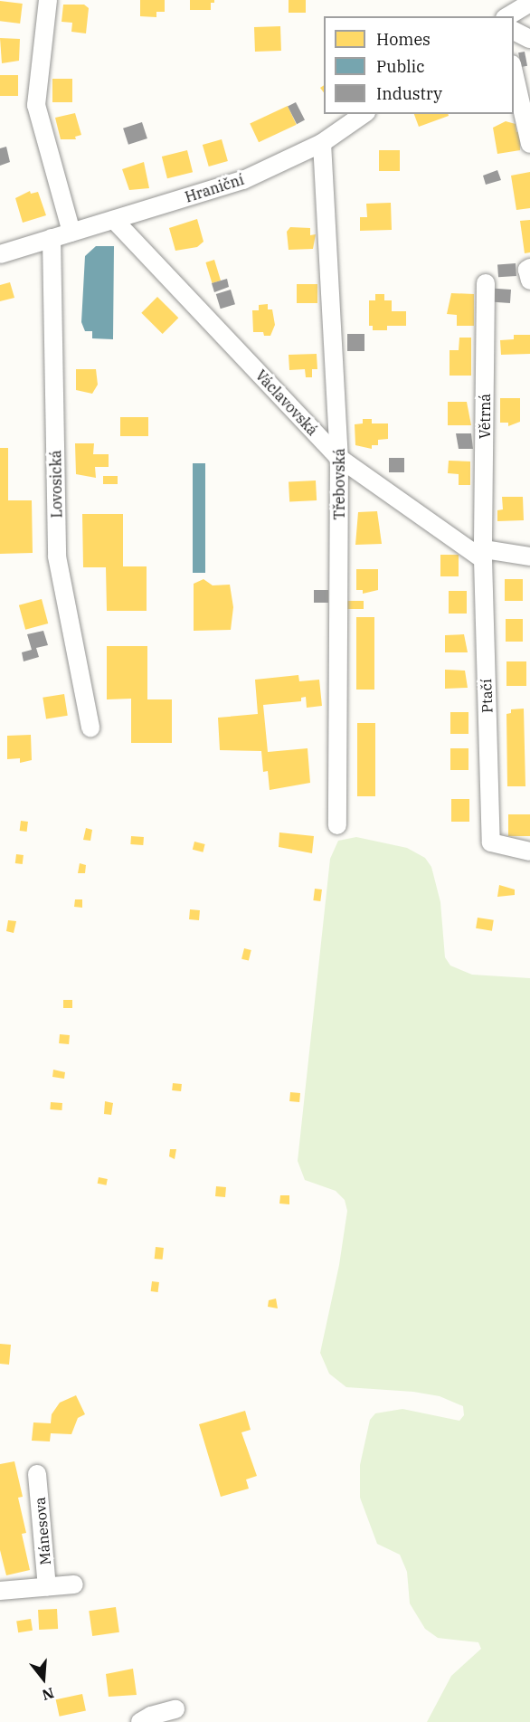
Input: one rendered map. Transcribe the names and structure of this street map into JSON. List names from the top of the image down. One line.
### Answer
{"streets":{"street":["Hraniční","Václavovská","Větrná","Lovosická","Třebovská","Ptačí","Mánesova"]},"crossings":[["Hraniční","Václavovská"],["Hraniční","Lovosická"],["Hraniční","Třebovská"],["Václavovská","Větrná"],["Václavovská","Třebovská"],["Václavovská","Ptačí"],["Větrná","Ptačí"]],"legend":["Homes","Public","Industry"],"north":"bottom"}
